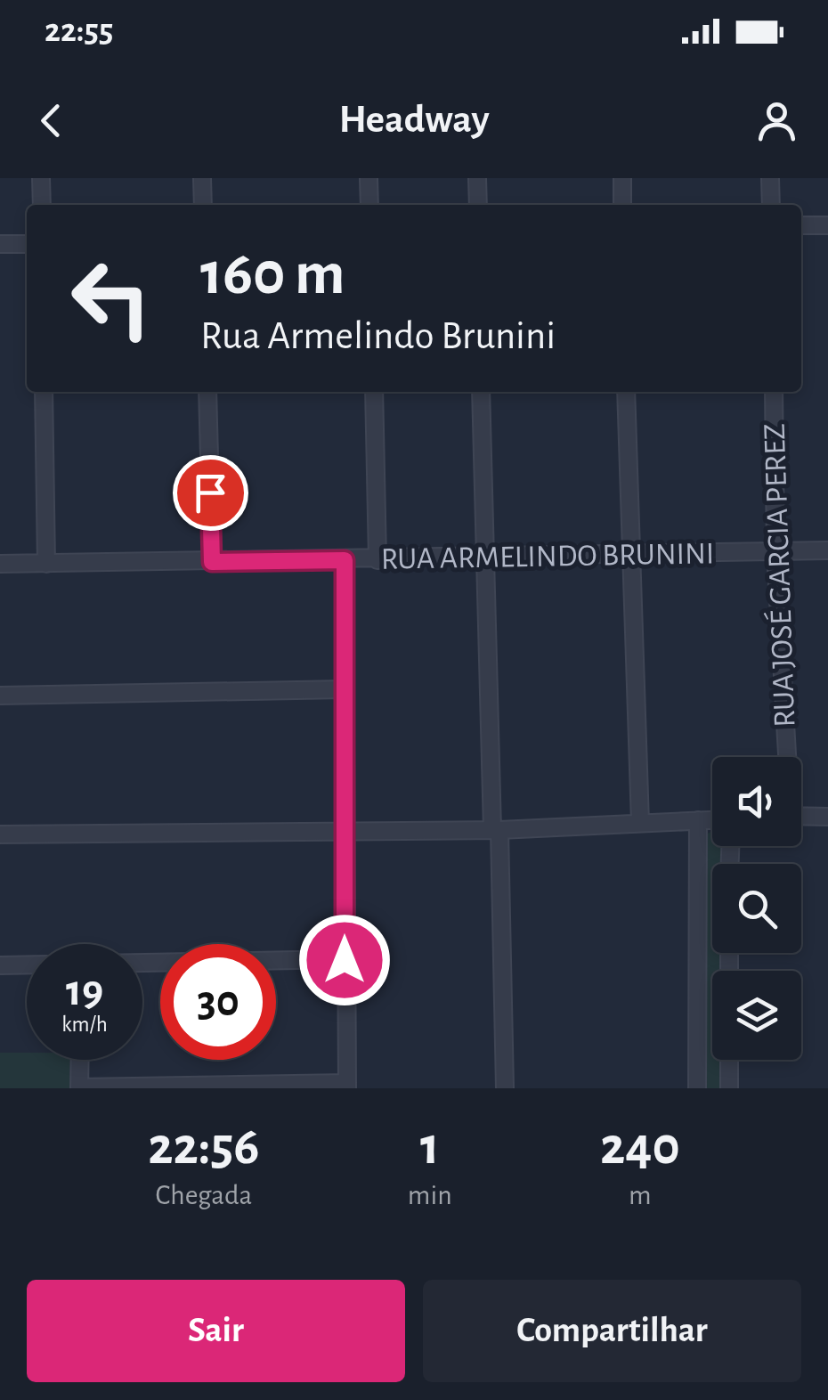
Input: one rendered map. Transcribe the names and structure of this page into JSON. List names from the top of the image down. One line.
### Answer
{"streets":{"street":["RUA ARMELINDO BRUNINI","RUA JOSÉ GARCIA PEREZ"]},"crossings":[["RUA ARMELINDO BRUNINI","RUA JOSÉ GARCIA PEREZ"]],"page":{"status":"22:55","header":"Headway","turn":["160 m","Rua Armelindo Brunini"],"speed":"19 km/h","limit":"30","eta":["22:56","Chegada","1","min","240","m"],"buttons":["Sair","Compartilhar"]}}
